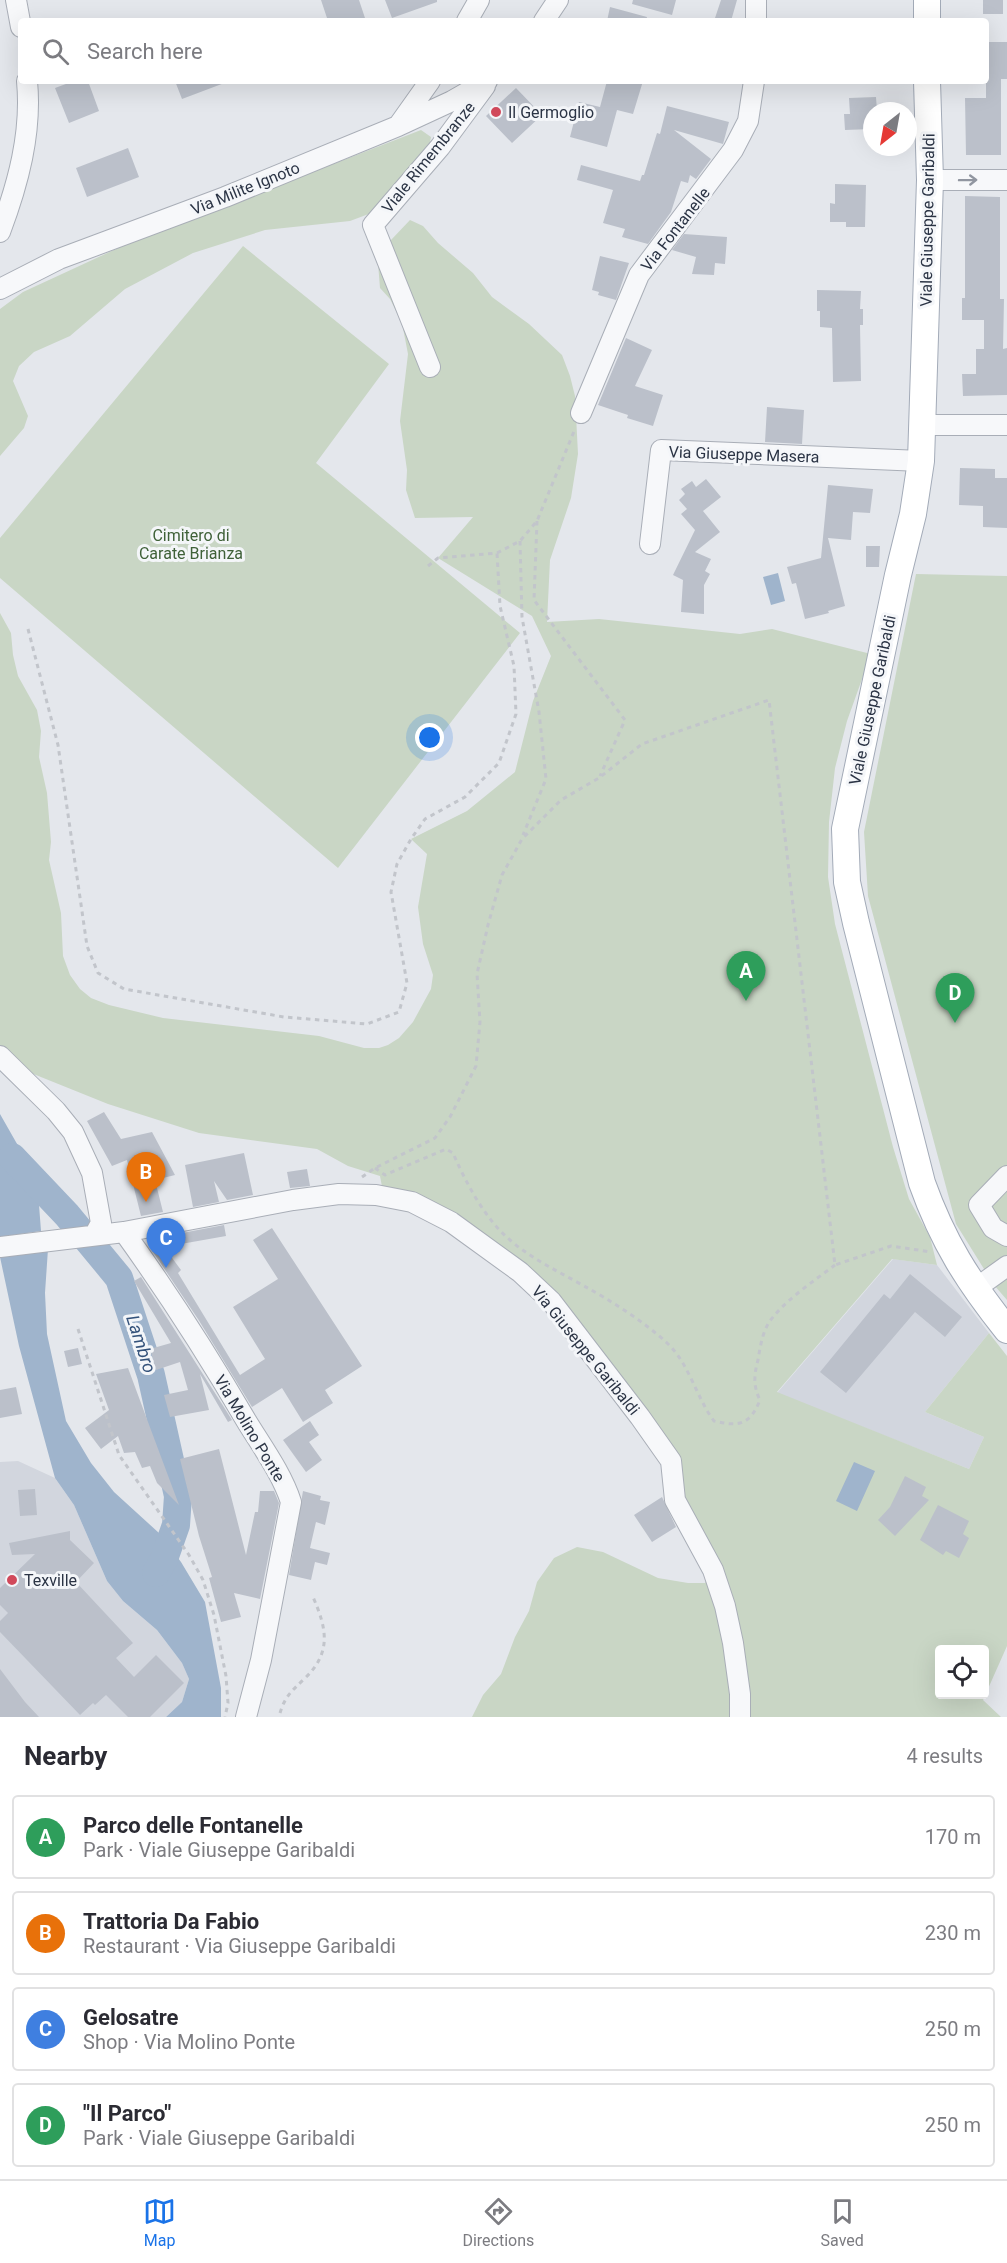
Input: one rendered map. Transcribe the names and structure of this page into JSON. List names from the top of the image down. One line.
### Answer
{"streets":{"main road":["Viale Giuseppe Garibaldi"],"street":["Viale Rimembranze","Via Milite Ignoto","Via Fontanelle","Via Giuseppe Masera","Via Giuseppe Garibaldi","Via Molino Ponte"]},"crossings":[["Viale Giuseppe Garibaldi","Via Giuseppe Masera"],["Via Giuseppe Garibaldi","Via Molino Ponte"]],"water":["Lambro"],"parks":["Cimitero di Carate Brianza"],"places":["Il Germoglio","Texville"],"north":"bottom left","page":{"search":"Search here","pins":["A","D","B","C"],"heading":["Nearby","4 results"],"list":[{"mark":"A","name":"Parco delle Fontanelle","note":"Park · Viale Giuseppe Garibaldi","value":"170 m"},{"mark":"B","name":"Trattoria Da Fabio","note":"Restaurant · Via Giuseppe Garibaldi","value":"230 m"},{"mark":"C","name":"Gelosatre","note":"Shop · Via Molino Ponte","value":"250 m"},{"mark":"D","name":"\"Il Parco\"","note":"Park · Viale Giuseppe Garibaldi","value":"250 m"}],"nav":["Map","Directions","Saved"]}}
